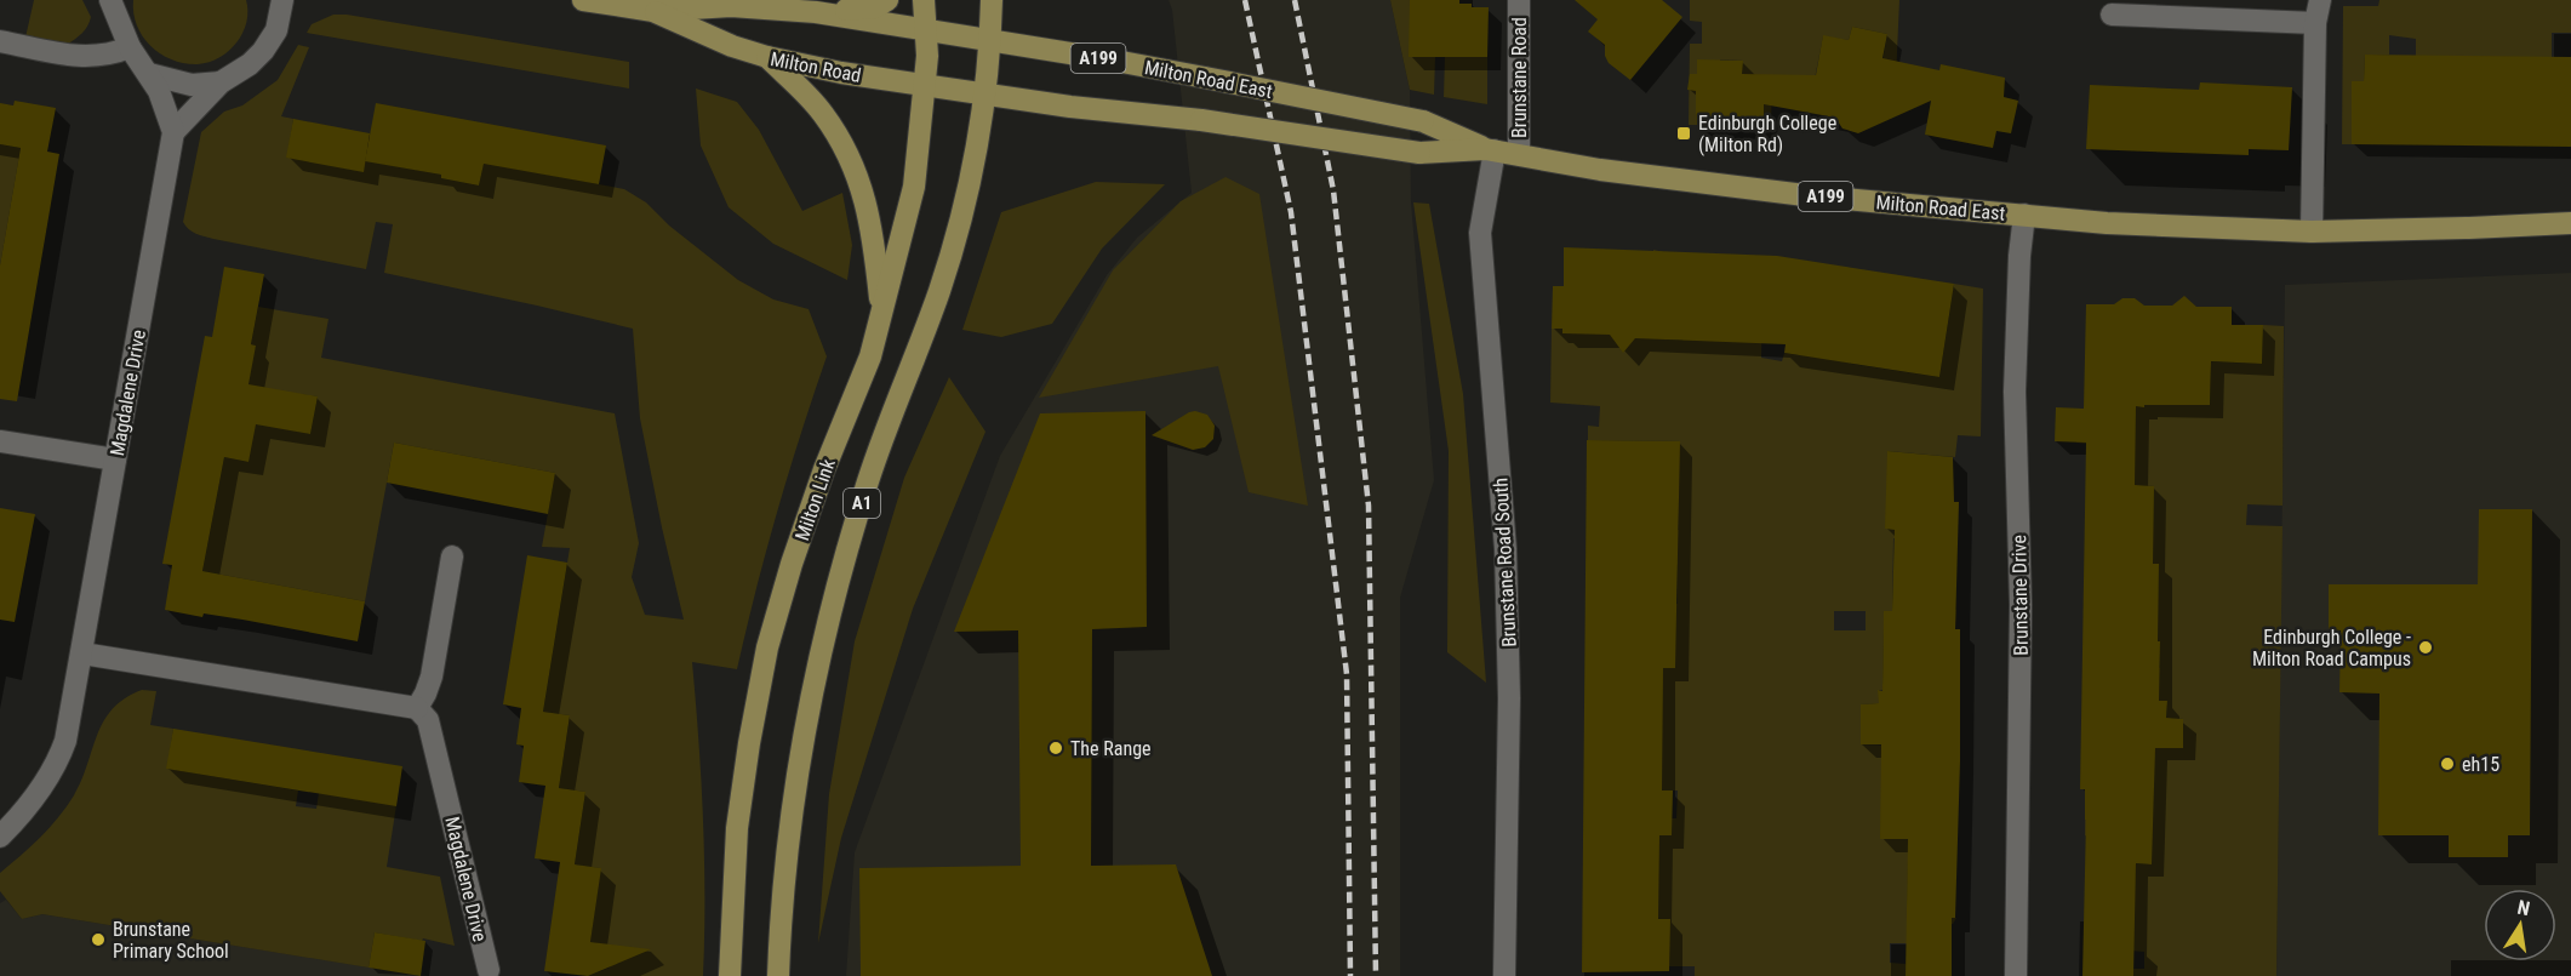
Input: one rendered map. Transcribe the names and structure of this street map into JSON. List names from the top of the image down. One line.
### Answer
{"streets":{"main road":["A199","Milton Road","Milton Road East","Milton Link","A1"],"street":["Brunstane Road","Magdalene Drive","Brunstane Road South","Brunstane Drive"]},"crossings":[["Milton Road","Milton Road East"],["Milton Road","Milton Link"],["Milton Road","A1"],["Brunstane Road","Milton Road East"],["Milton Road East","Milton Link"],["Milton Road East","A1"],["Milton Road East","Brunstane Road South"],["Milton Road East","Brunstane Drive"],["Milton Link","A1"]],"places":{"transit":["Edinburgh College (Milton Rd)"],"other":["Edinburgh College - Milton Road Campus","The Range","eh15","Brunstane Primary School"]},"north":"top"}
